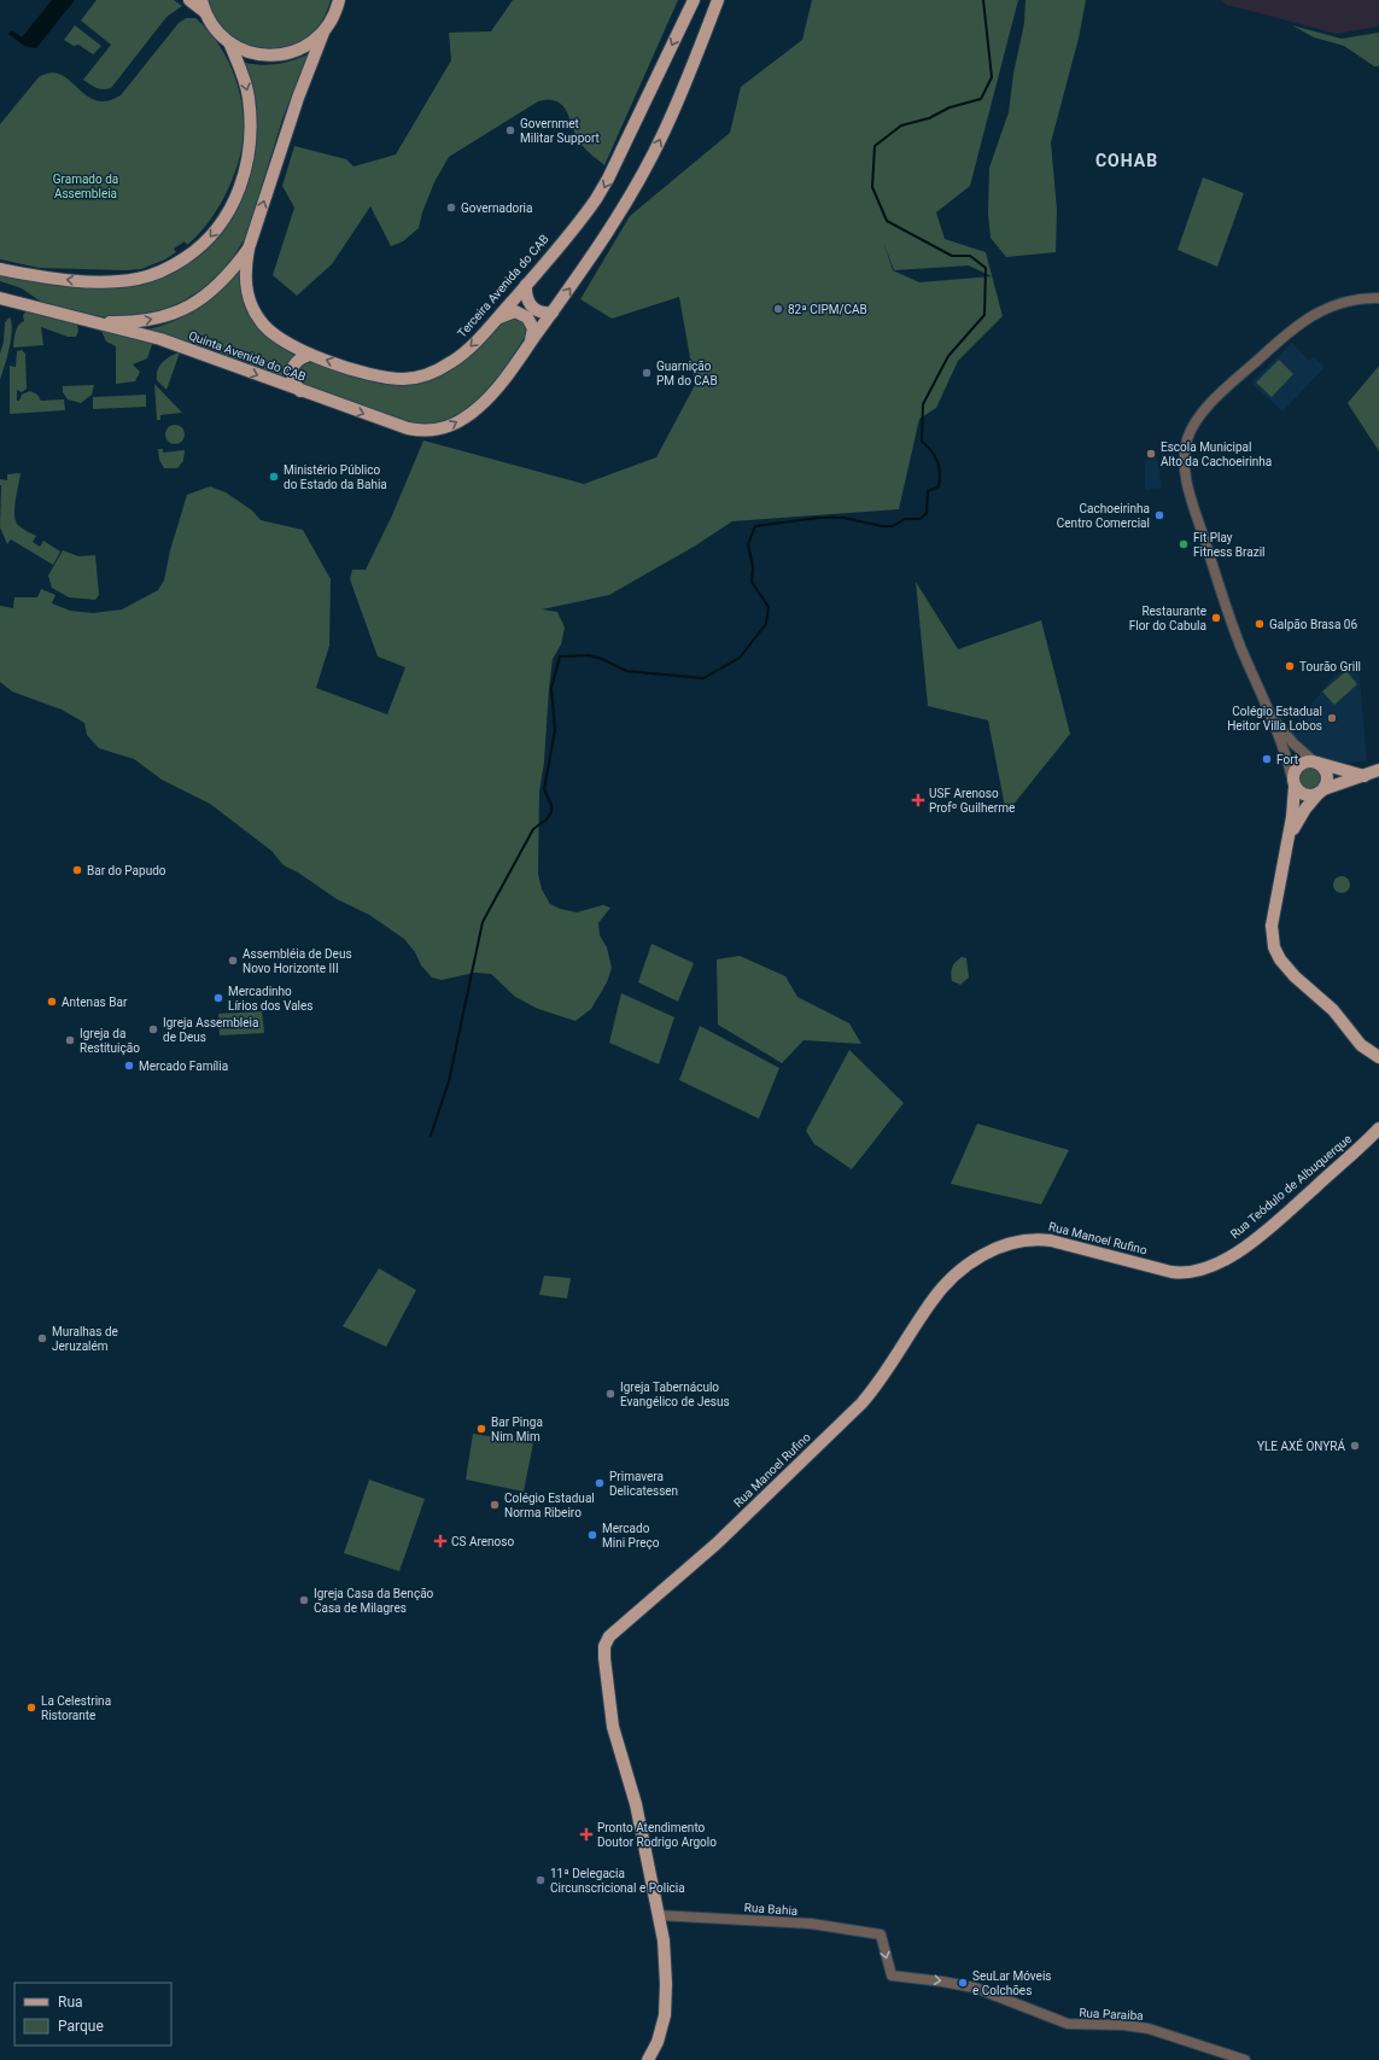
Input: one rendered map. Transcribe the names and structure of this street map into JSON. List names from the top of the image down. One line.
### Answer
{"streets":{"main road":["Terceira Avenida do CAB","Quinta Avenida do CAB","Rua Teódulo de Albuquerque","Rua Manoel Rufino"],"street":["Rua Bahia","Rua Paraiba"]},"crossings":[["Rua Teódulo de Albuquerque","Rua Manoel Rufino"],["Rua Manoel Rufino","Rua Bahia"],["Rua Bahia","Rua Paraiba"]],"one_way":["Quinta Avenida do CAB","Rua Bahia","Rua Paraiba"],"districts":["COHAB"],"parks":["Gramado da Assembleia"],"places":{"other":["Governmet Militar Support","Governadoria","82ª CIPM/CAB","Guarnição PM do CAB","Escola Municipal Alto da Cachoeirinha","Ministério Público do Estado da Bahia","Cachoeirinha Centro Comercial","Fit Play Fitness Brazil","Restaurante Flor do Cabula","Galpão Brasa 06","Tourão Grill","Colégio Estadual Heitor Villa Lobos","Fort","Bar do Papudo","Assembléia de Deus Novo Horizonte III","Mercadinho Lírios dos Vales","Antenas Bar","Igreja Assembleia de Deus","Igreja da Restituição","Mercado Família","Muralhas de Jeruzalém","Igreja Tabernáculo Evangélico de Jesus","Bar Pinga Nim Mim","YLE AXÉ ONYRÁ","Primavera Delicatessen","Colégio Estadual Norma Ribeiro","Mercado Mini Preço","Igreja Casa da Benção Casa de Milagres","La Celestrina Ristorante","11ª Delegacia Circunscricional e Policia","SeuLar Móveis e Colchões"],"health":["USF Arenoso Profº Guilherme","CS Arenoso","Pronto Atendimento Doutor Rodrigo Argolo"]},"legend":["Rua","Parque"]}
